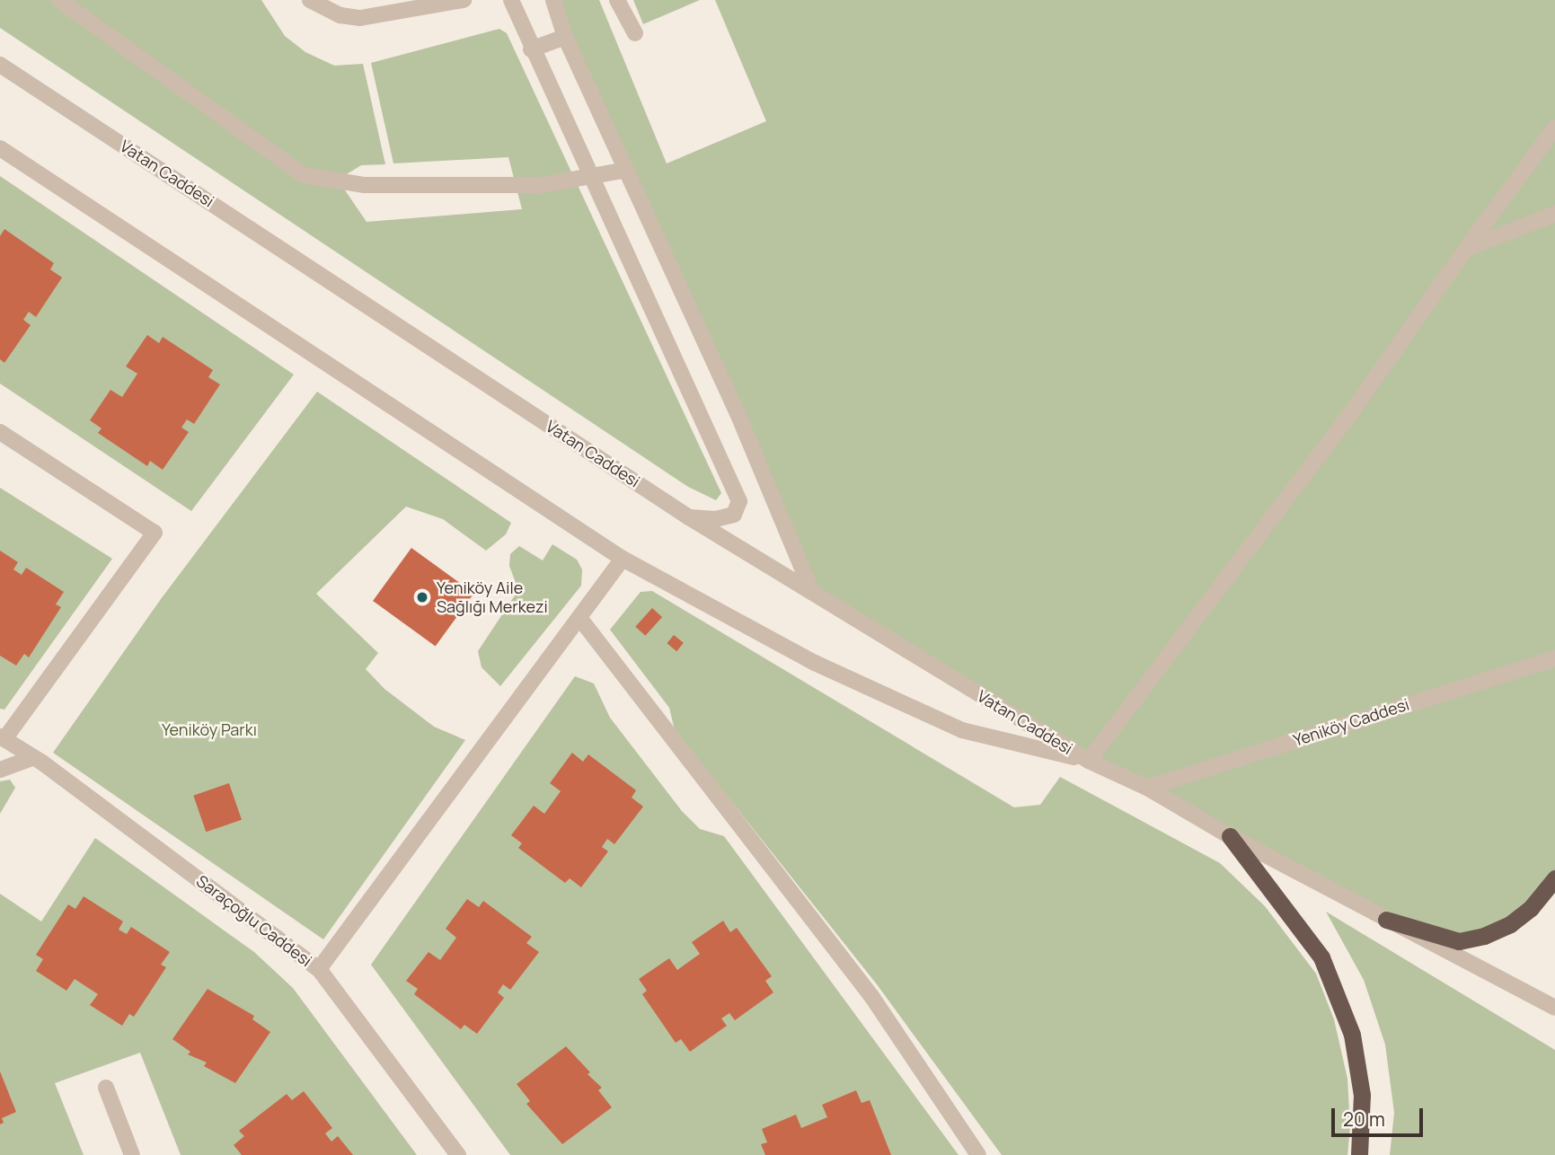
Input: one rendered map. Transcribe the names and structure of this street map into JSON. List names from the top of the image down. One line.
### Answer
{"streets":{"street":["Vatan Caddesi","Yeniköy Caddesi","Saraçoğlu Caddesi"]},"parks":["Yeniköy Parkı"],"places":["Yeniköy Aile Sağlığı Merkezi"],"scale_bar":"20 m"}
